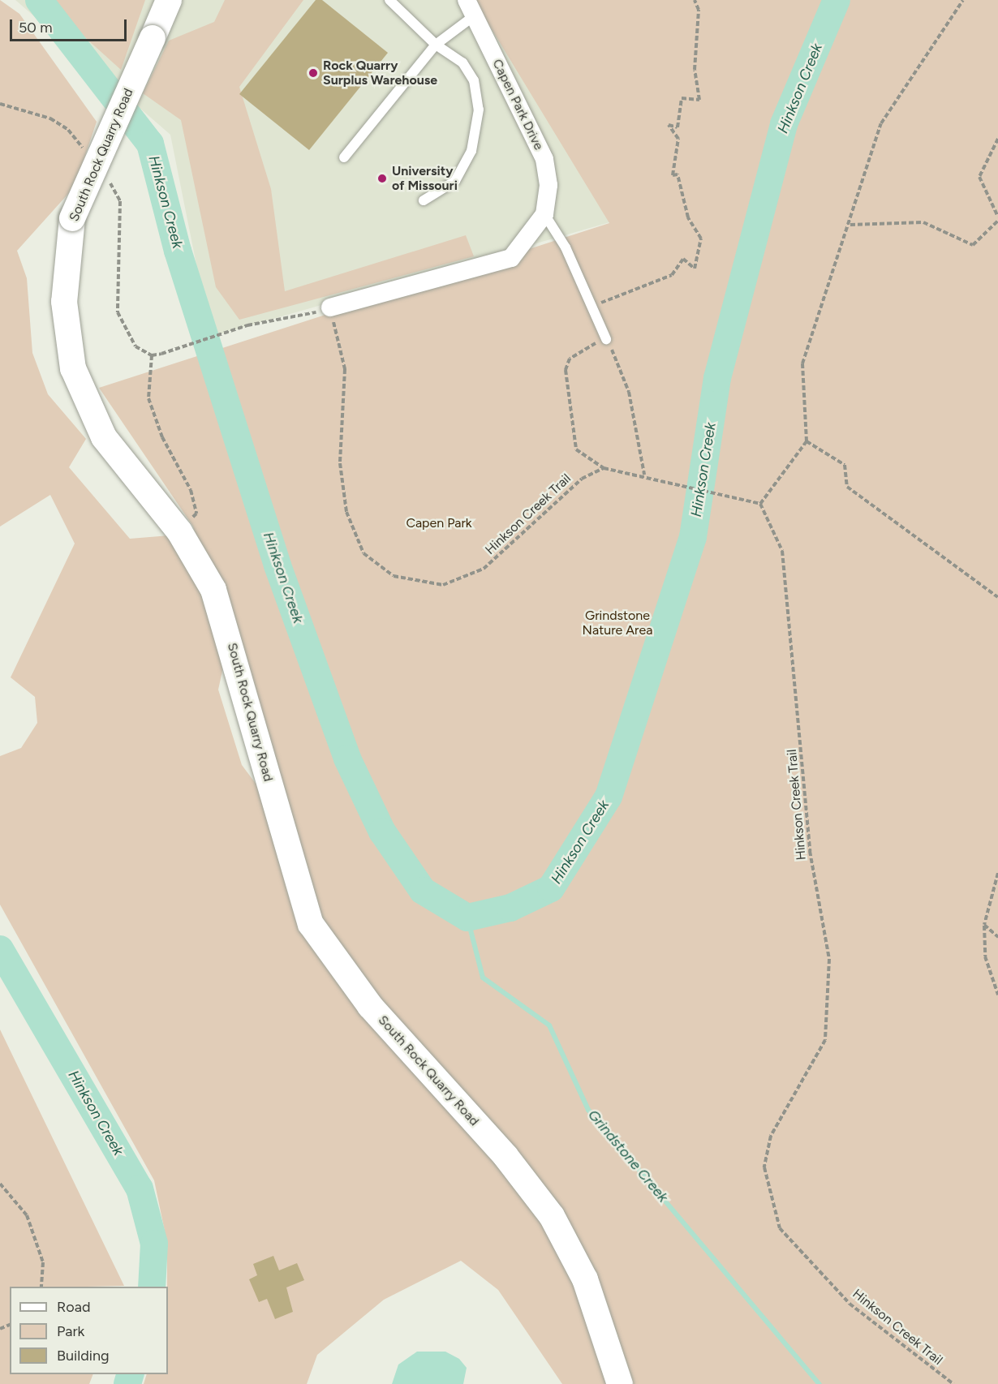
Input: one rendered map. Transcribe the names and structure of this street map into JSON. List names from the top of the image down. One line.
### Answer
{"streets":{"street":["Capen Park Drive","South Rock Quarry Road"],"path":["Hinkson Creek Trail"]},"water":["Hinkson Creek","Grindstone Creek"],"parks":["Capen Park","Grindstone Nature Area"],"places":["Rock Quarry Surplus Warehouse","University of Missouri"],"legend":["Road","Park","Building"],"scale_bar":"50 m"}
